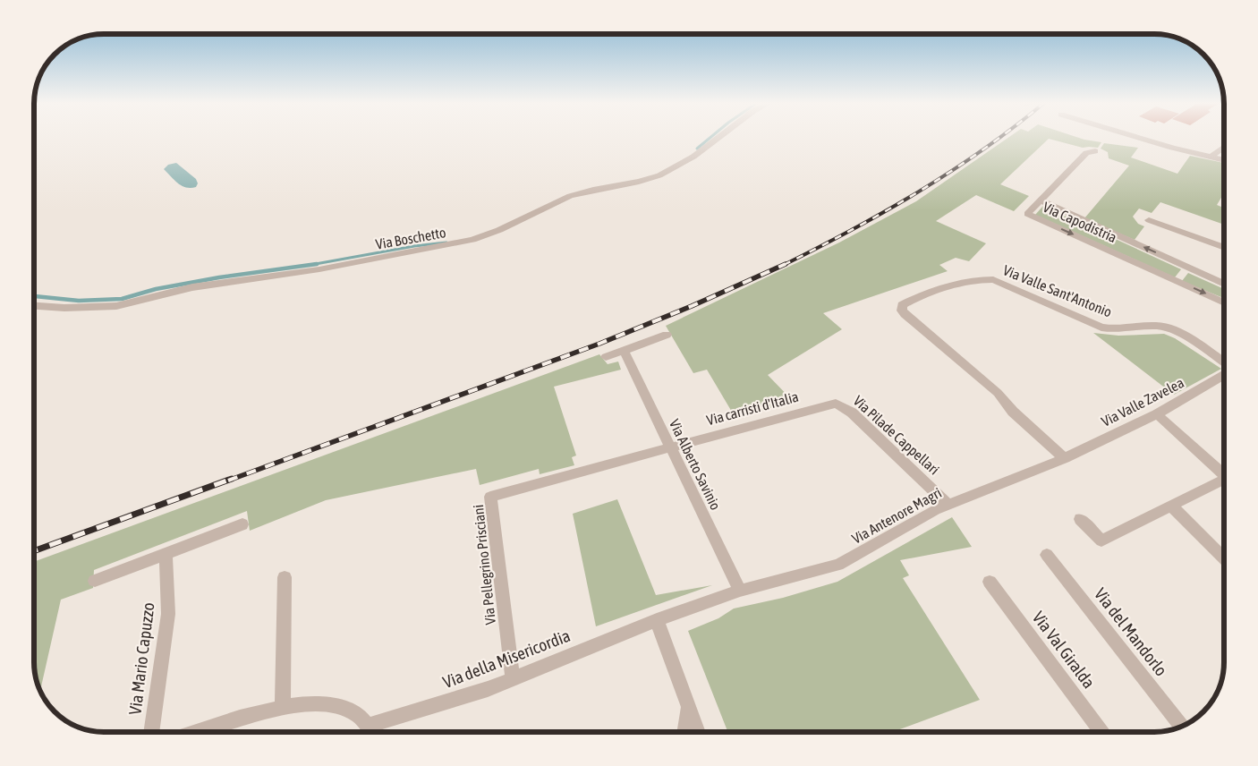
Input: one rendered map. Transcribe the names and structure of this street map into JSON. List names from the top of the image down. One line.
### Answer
{"streets":{"street":["Via Capodistria","Via Boschetto","Via Valle Sant'Antonio","Via Valle Zavelea","Via carristi d'Italia","Via Pilade Cappellari","Via Alberto Savinio","Via Antenore Magri","Via Pellegrino Prisciani","Via del Mandorlo","Via Val Giralda","Via Mario Capuzzo","Via della Misericordia"]},"crossings":[["Via Valle Sant'Antonio","Via Valle Zavelea"],["Via Valle Sant'Antonio","Via Antenore Magri"],["Via Valle Zavelea","Via Antenore Magri"],["Via carristi d'Italia","Via Pilade Cappellari"],["Via carristi d'Italia","Via Alberto Savinio"],["Via carristi d'Italia","Via Pellegrino Prisciani"],["Via Pilade Cappellari","Via Antenore Magri"],["Via Alberto Savinio","Via Antenore Magri"],["Via Alberto Savinio","Via Pellegrino Prisciani"],["Via Alberto Savinio","Via della Misericordia"],["Via Antenore Magri","Via della Misericordia"],["Via Pellegrino Prisciani","Via della Misericordia"]]}
